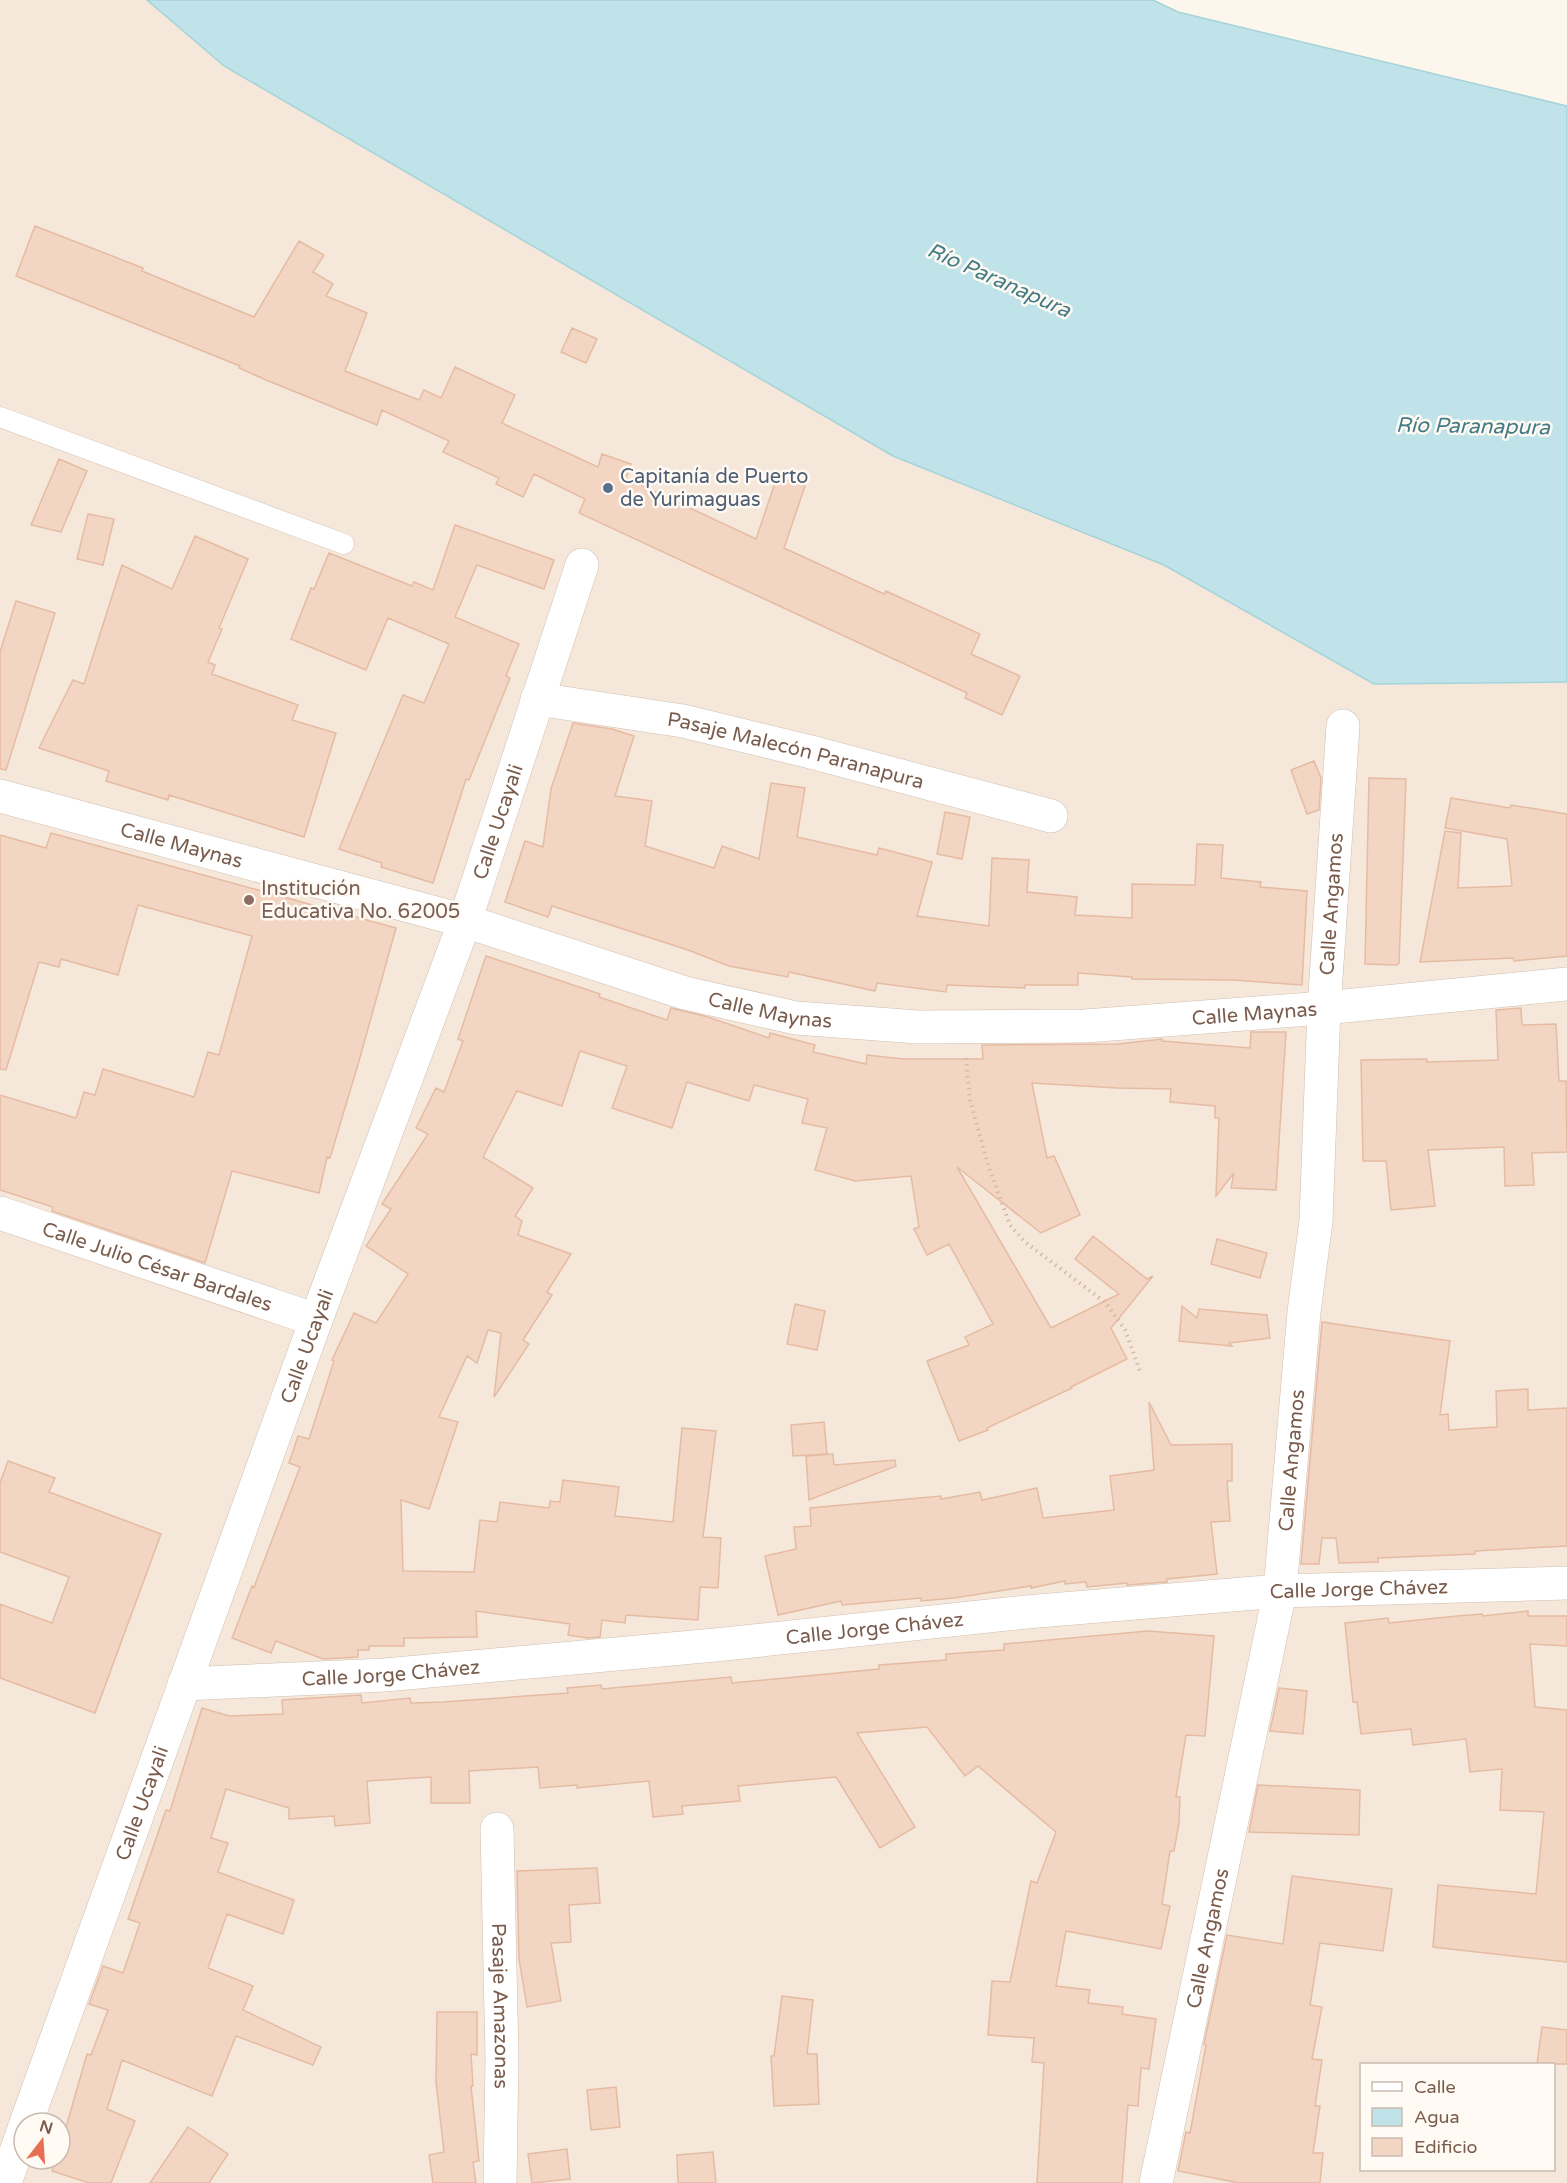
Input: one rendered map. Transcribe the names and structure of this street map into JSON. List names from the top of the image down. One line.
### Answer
{"streets":{"street":["Pasaje Malecón Paranapura","Calle Ucayali","Calle Maynas","Calle Angamos","Calle Julio César Bardales","Calle Jorge Chávez","Pasaje Amazonas"]},"crossings":[["Pasaje Malecón Paranapura","Calle Ucayali"],["Calle Ucayali","Calle Maynas"],["Calle Ucayali","Calle Julio César Bardales"],["Calle Ucayali","Calle Jorge Chávez"],["Calle Maynas","Calle Angamos"],["Calle Angamos","Calle Jorge Chávez"]],"water":["Río Paranapura"],"places":["Capitanía de Puerto de Yurimaguas","Institución Educativa No. 62005"],"legend":["Calle","Agua","Edificio"],"north":"top"}
